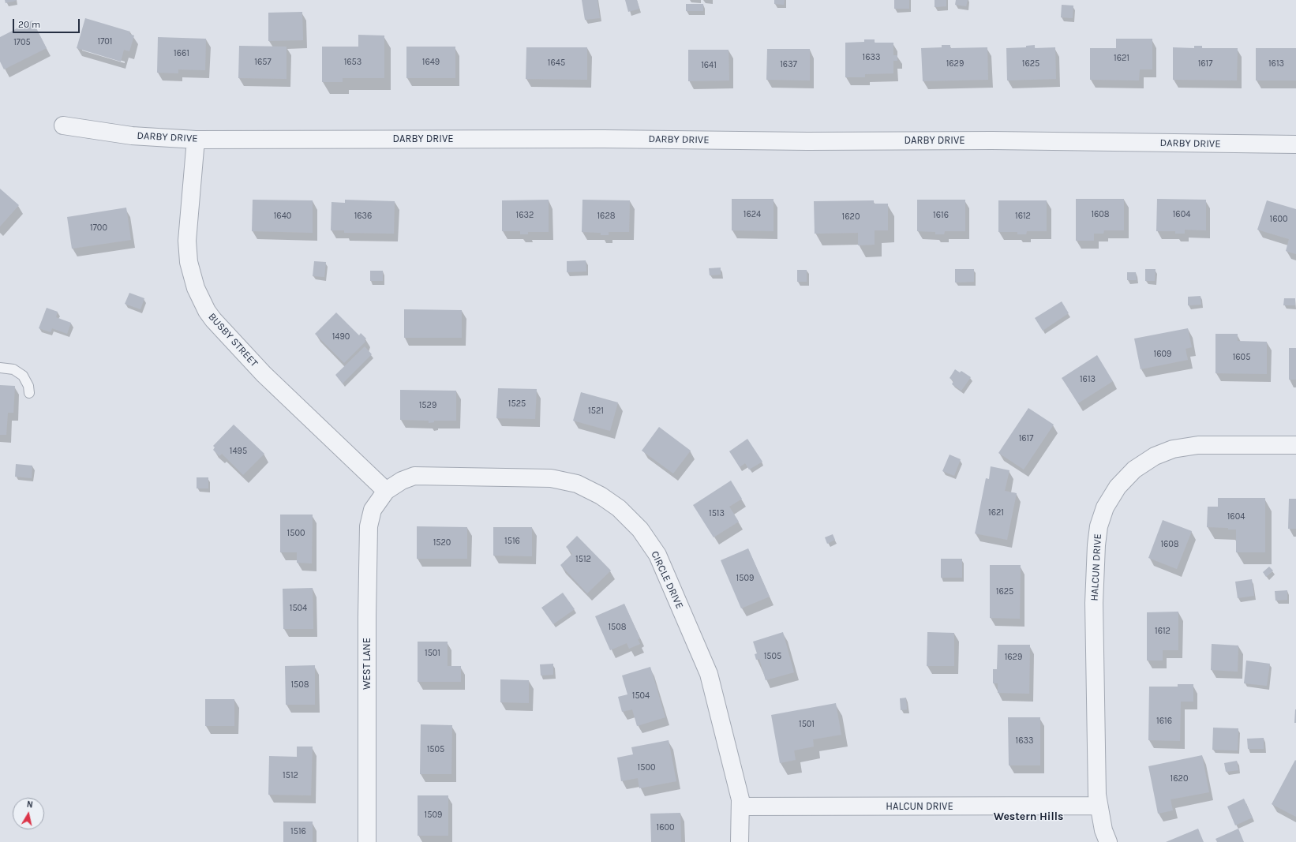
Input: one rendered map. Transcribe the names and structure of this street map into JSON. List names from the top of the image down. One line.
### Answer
{"streets":{"street":["DARBY DRIVE","BUSBY STREET","HALCUN DRIVE","CIRCLE DRIVE","WEST LANE"]},"crossings":[["DARBY DRIVE","BUSBY STREET"],["BUSBY STREET","CIRCLE DRIVE"],["BUSBY STREET","WEST LANE"],["HALCUN DRIVE","CIRCLE DRIVE"],["CIRCLE DRIVE","WEST LANE"]],"districts":["Western Hills"],"house_numbers":["1701","1705","1661","1633","1621","1657","1653","1649","1645","1629","1625","1617","1613","1637","1641","1624","1608","1604","1632","1616","1640","1636","1628","1612","1620","1600","1700","1490","1609","1605","1613","1525","1529","1521","1617","1495","1621","1513","1604","1500","1516","1520","1608","1512","1509","1625","1504","1508","1612","1501","1505","1629","1508","1504","1616","1501","1633","1505","1500","1512","1620","1509","1600","1516"],"scale_bar":"20 m","north":"top"}
